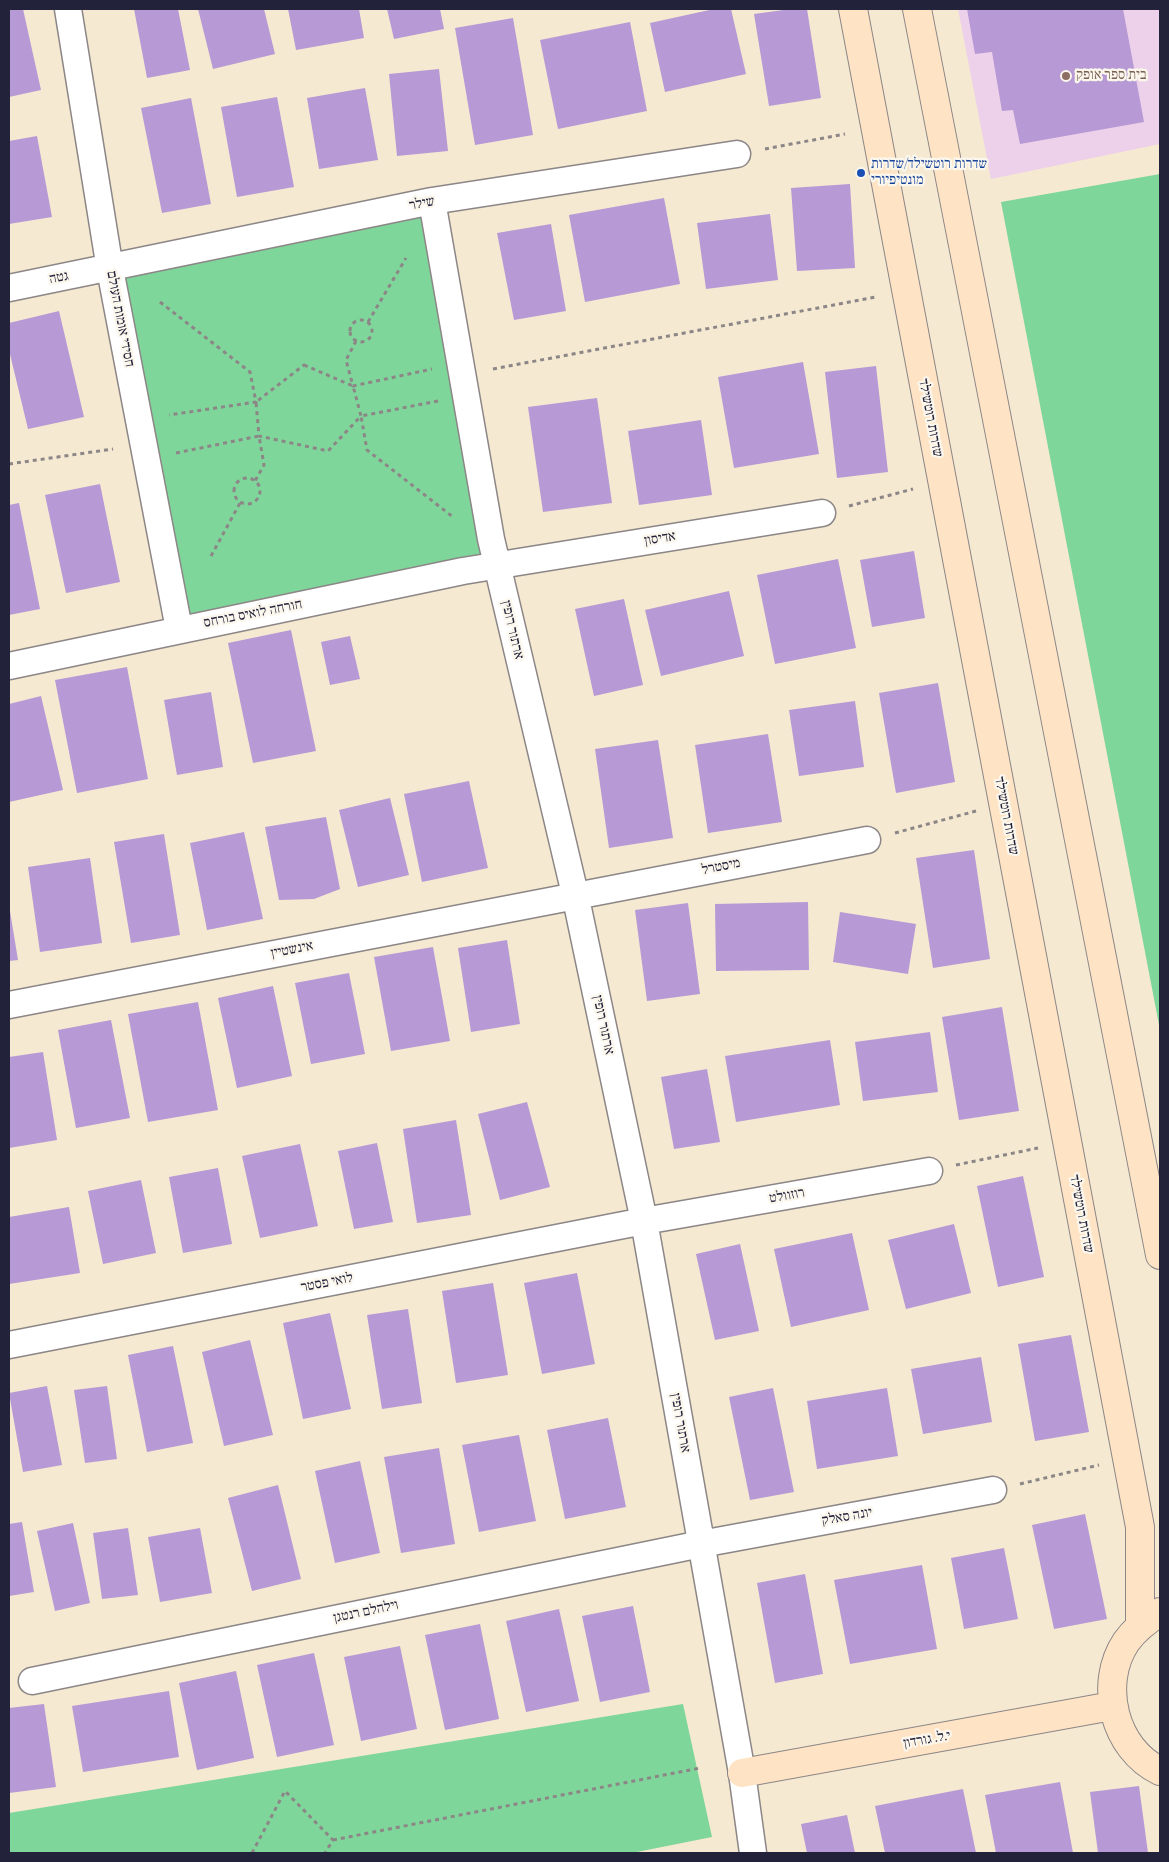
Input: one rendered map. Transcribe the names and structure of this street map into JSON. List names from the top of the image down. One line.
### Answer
{"streets":{"street":["שילר","גטה","חסידי אומות העולם","שדרות רוטשילד","אדיסון","חורחה לואיס בורחס","ארתור רופין","מיסטרל","אינשטיין","רוזוולט","לואי פסטר","יונה סאלק","וילהלם רנטגן","י.ל. גורדון"]},"crossings":[["שילר","גטה"],["שילר","חסידי אומות העולם"],["שילר","ארתור רופין"],["גטה","חסידי אומות העולם"],["חסידי אומות העולם","חורחה לואיס בורחס"],["אדיסון","חורחה לואיס בורחס"],["אדיסון","ארתור רופין"],["חורחה לואיס בורחס","ארתור רופין"],["ארתור רופין","מיסטרל"],["ארתור רופין","אינשטיין"],["ארתור רופין","רוזוולט"],["ארתור רופין","לואי פסטר"],["ארתור רופין","יונה סאלק"],["ארתור רופין","וילהלם רנטגן"],["ארתור רופין","י.ל. גורדון"],["מיסטרל","אינשטיין"],["רוזוולט","לואי פסטר"],["יונה סאלק","וילהלם רנטגן"]],"places":["בית ספר אופק","שדרות רוטשילד/שדרות מונטיפיורי"]}
